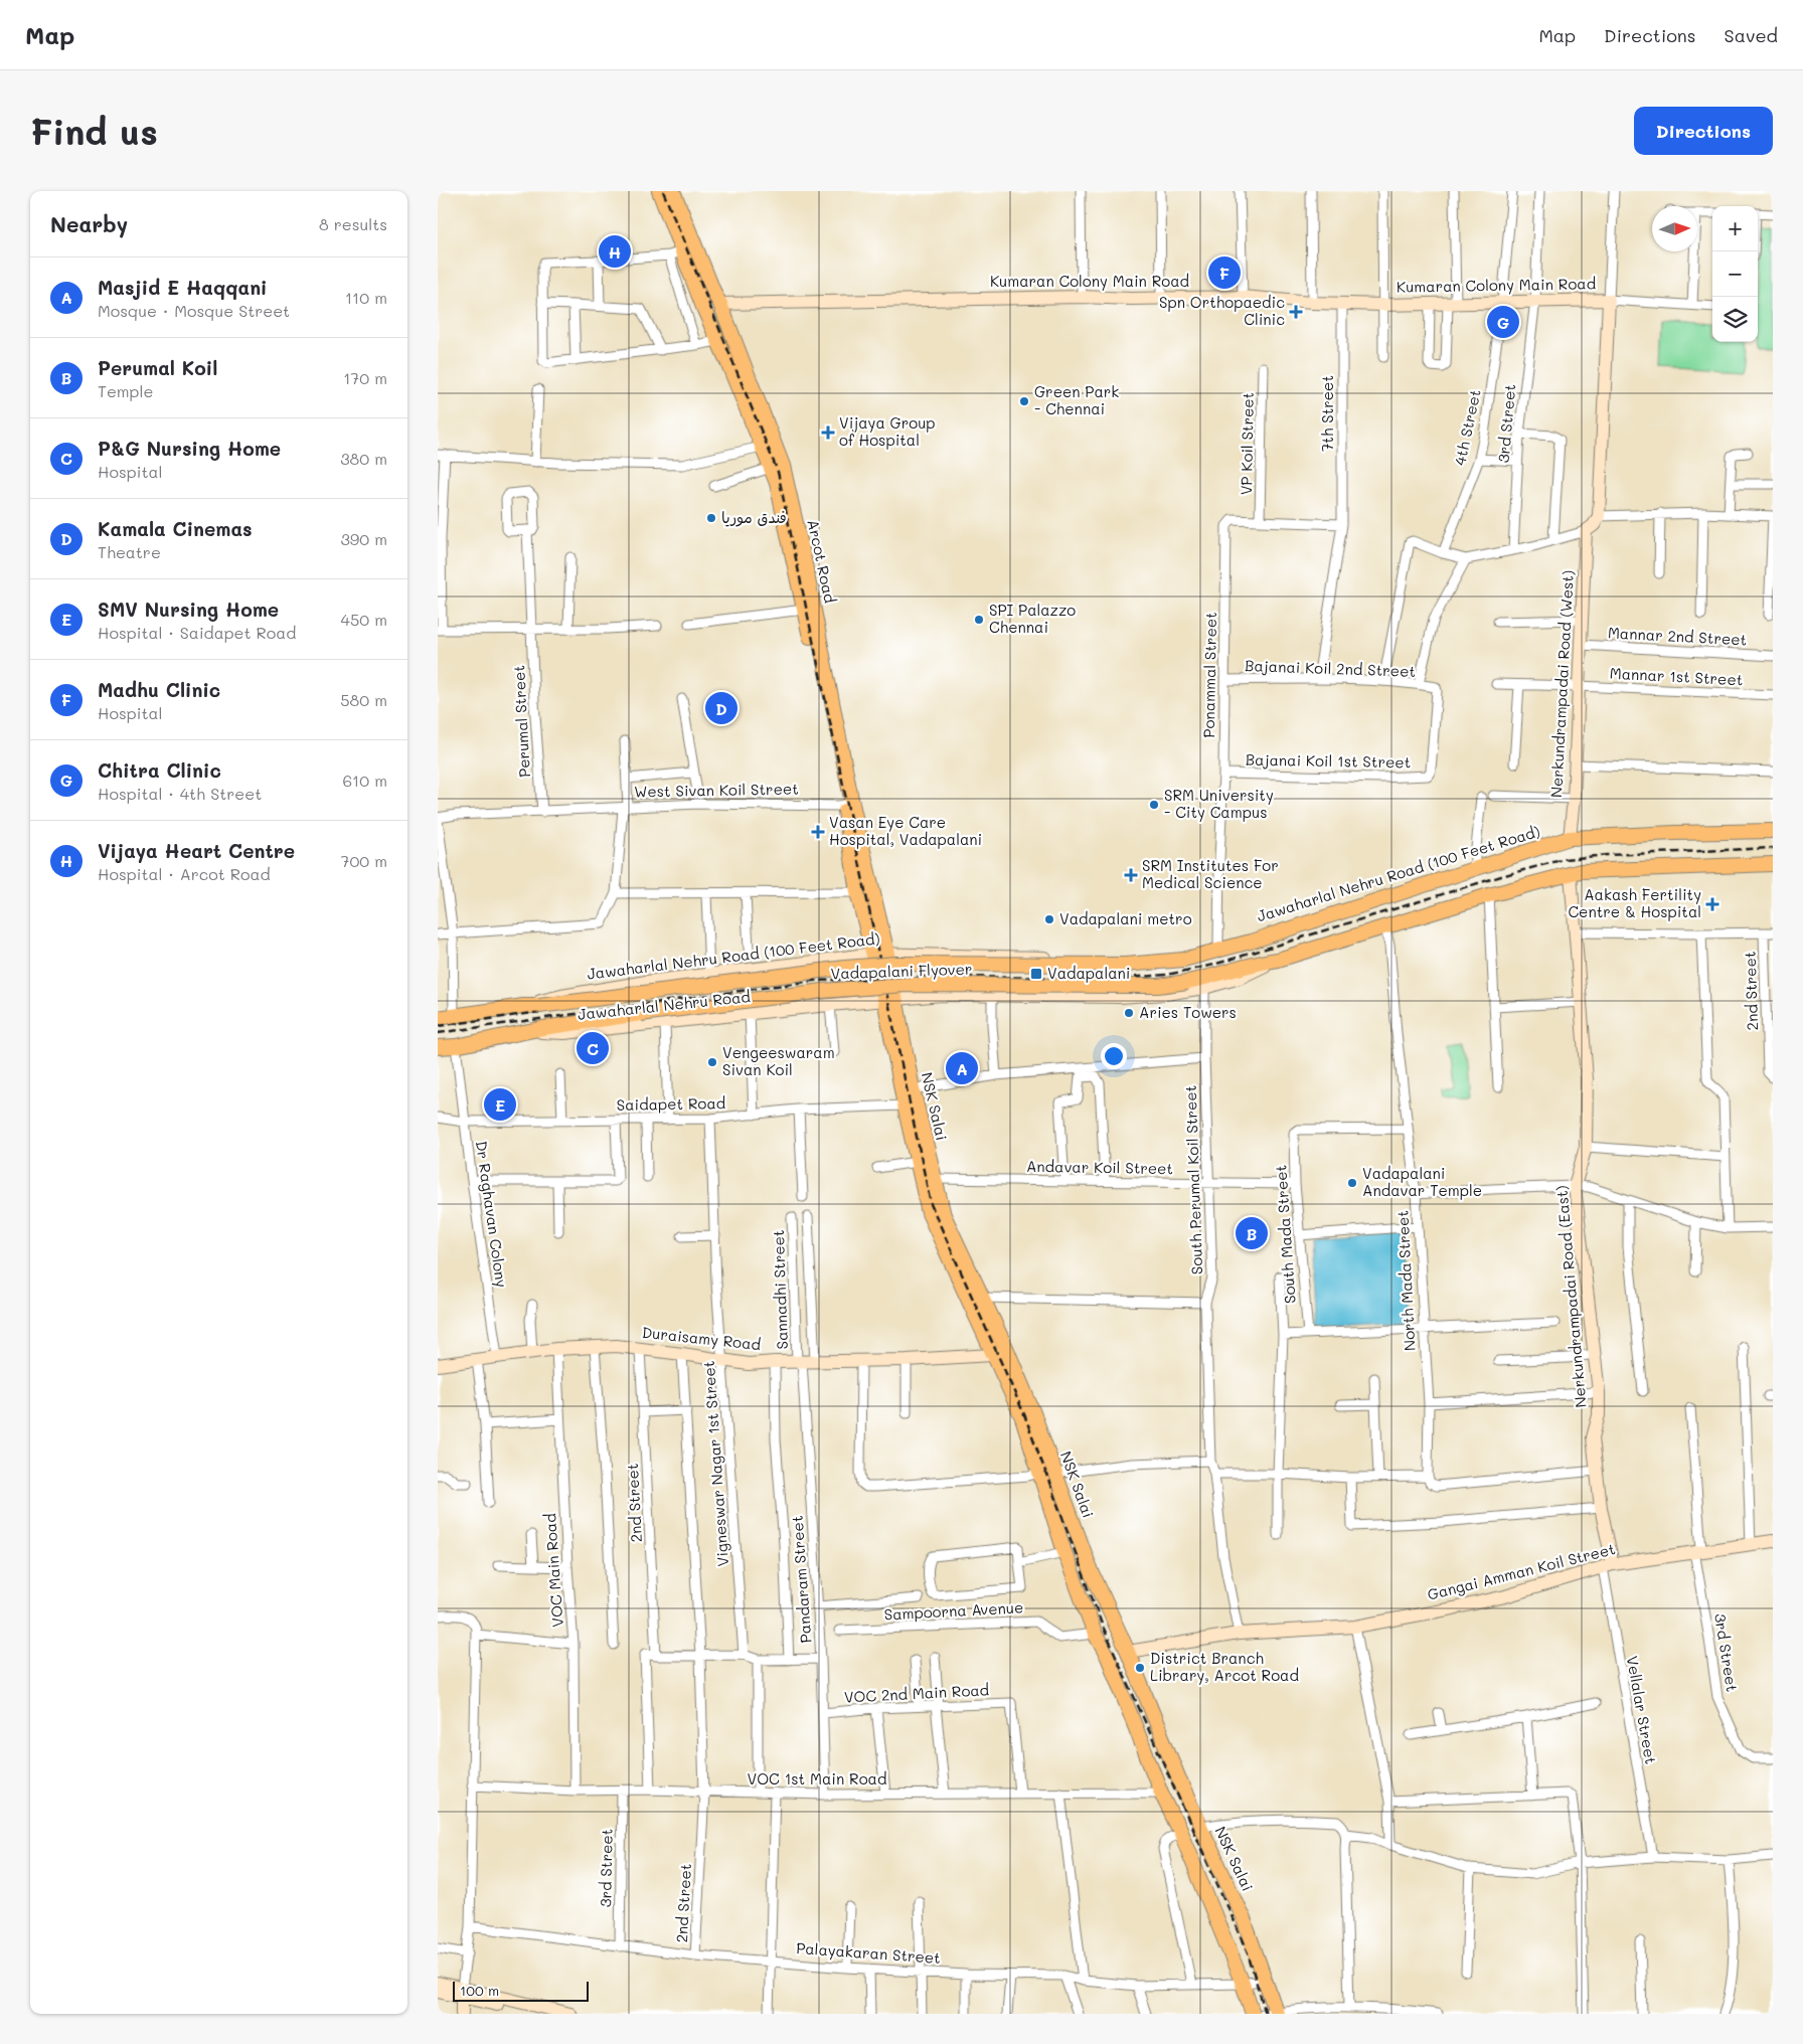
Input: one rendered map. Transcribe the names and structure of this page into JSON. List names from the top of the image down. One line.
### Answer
{"streets":{"main road":["Arcot Road","Jawaharlal Nehru Road (100 Feet Road)","Vadapalani Flyover","Jawaharlal Nehru Road","NSK Salai"],"street":["Kumaran Colony Main Road","7th Street","3rd Street","4th Street","VP Koil Street","Mannar 2nd Street","Bajanai Koil 2nd Street","Ponammal Street","Mannar 1st Street","Nerkundrampadai Road (West)","Perumal Street","Bajanai Koil 1st Street","West Sivan Koil Street","2nd Street","Saidapet Road","Andavar Koil Street","South Perumal Koil Street","Dr Raghavan Colony","South Mada Street","North Mada Street","Sannadhi Street","Nerkundrampadai Road (East)","Duraisamy Road","Vigneswar Nagar 1st Street","VOC Main Road","Gangai Amman Koil Street","Pandaram Street","Sampoorna Avenue","VOC 2nd Main Road","Vellalar Street","VOC 1st Main Road","Palayakaran Street"]},"crossings":[["Kumaran Colony Main Road","7th Street"],["Kumaran Colony Main Road","3rd Street"],["Kumaran Colony Main Road","4th Street"],["Kumaran Colony Main Road","Arcot Road"],["7th Street","Bajanai Koil 2nd Street"],["7th Street","Ponammal Street"],["3rd Street","Gangai Amman Koil Street"],["3rd Street","VOC 1st Main Road"],["3rd Street","Palayakaran Street"],["VP Koil Street","Ponammal Street"],["Arcot Road","West Sivan Koil Street"],["Arcot Road","Jawaharlal Nehru Road (100 Feet Road)"],["Arcot Road","NSK Salai"],["Mannar 2nd Street","Nerkundrampadai Road (West)"],["Bajanai Koil 2nd Street","Ponammal Street"],["Bajanai Koil 2nd Street","Bajanai Koil 1st Street"],["Ponammal Street","Bajanai Koil 1st Street"],["Ponammal Street","Jawaharlal Nehru Road (100 Feet Road)"],["Mannar 1st Street","Nerkundrampadai Road (West)"],["Nerkundrampadai Road (West)","Jawaharlal Nehru Road (100 Feet Road)"],["Perumal Street","West Sivan Koil Street"],["Jawaharlal Nehru Road (100 Feet Road)","Vadapalani Flyover"],["Jawaharlal Nehru Road (100 Feet Road)","NSK Salai"],["Vadapalani Flyover","Jawaharlal Nehru Road"],["2nd Street","Duraisamy Road"],["2nd Street","VOC 1st Main Road"],["2nd Street","Palayakaran Street"],["Jawaharlal Nehru Road","NSK Salai"],["Jawaharlal Nehru Road","Dr Raghavan Colony"],["Saidapet Road","Dr Raghavan Colony"],["Saidapet Road","Vigneswar Nagar 1st Street"],["NSK Salai","Andavar Koil Street"],["NSK Salai","Duraisamy Road"],["NSK Salai","Gangai Amman Koil Street"],["NSK Salai","Palayakaran Street"],["Andavar Koil Street","South Perumal Koil Street"],["Andavar Koil Street","South Mada Street"],["South Perumal Koil Street","Gangai Amman Koil Street"],["Dr Raghavan Colony","Duraisamy Road"],["South Mada Street","North Mada Street"],["Sannadhi Street","Duraisamy Road"],["Sannadhi Street","Pandaram Street"],["Nerkundrampadai Road (East)","Gangai Amman Koil Street"],["Nerkundrampadai Road (East)","Vellalar Street"],["Duraisamy Road","Vigneswar Nagar 1st Street"],["Duraisamy Road","VOC Main Road"],["Duraisamy Road","Pandaram Street"],["VOC Main Road","VOC 1st Main Road"],["Gangai Amman Koil Street","Vellalar Street"],["Pandaram Street","VOC 2nd Main Road"],["Pandaram Street","VOC 1st Main Road"],["VOC 2nd Main Road","VOC 1st Main Road"]],"places":{"health":["Spn Orthopaedic Clinic","Vijaya Group of Hospital","Vasan Eye Care Hospital, Vadapalani","SRM Institutes For Medical Science","Aakash Fertility Centre & Hospital"],"other":["Green Park - Chennai","فندق موريا","SPI Palazzo Chennai","SRM University - City Campus","Vadapalani metro","Aries Towers","Vengeeswaram Sivan Koil","Vadapalani Andavar Temple","District Branch Library, Arcot Road"],"transit":["Vadapalani"]},"scale_bar":"100 m","north":"right","page":{"header":"Map","nav":["Map","Directions","Saved"],"buttons":"Directions","title":"Find us","heading":["Nearby","8 results"],"map_buttons":["+","−"],"pins":["H","F","G","D","C","A","E","B"],"list":[{"mark":"A","name":"Masjid E Haqqani","note":"Mosque · Mosque Street","value":"110 m"},{"mark":"B","name":"Perumal Koil","note":"Temple","value":"170 m"},{"mark":"C","name":"P&G Nursing Home","note":"Hospital","value":"380 m"},{"mark":"D","name":"Kamala Cinemas","note":"Theatre","value":"390 m"},{"mark":"E","name":"SMV Nursing Home","note":"Hospital · Saidapet Road","value":"450 m"},{"mark":"F","name":"Madhu Clinic","note":"Hospital","value":"580 m"},{"mark":"G","name":"Chitra Clinic","note":"Hospital · 4th Street","value":"610 m"},{"mark":"H","name":"Vijaya Heart Centre","note":"Hospital · Arcot Road","value":"700 m"}],"scale":"100 m"}}
